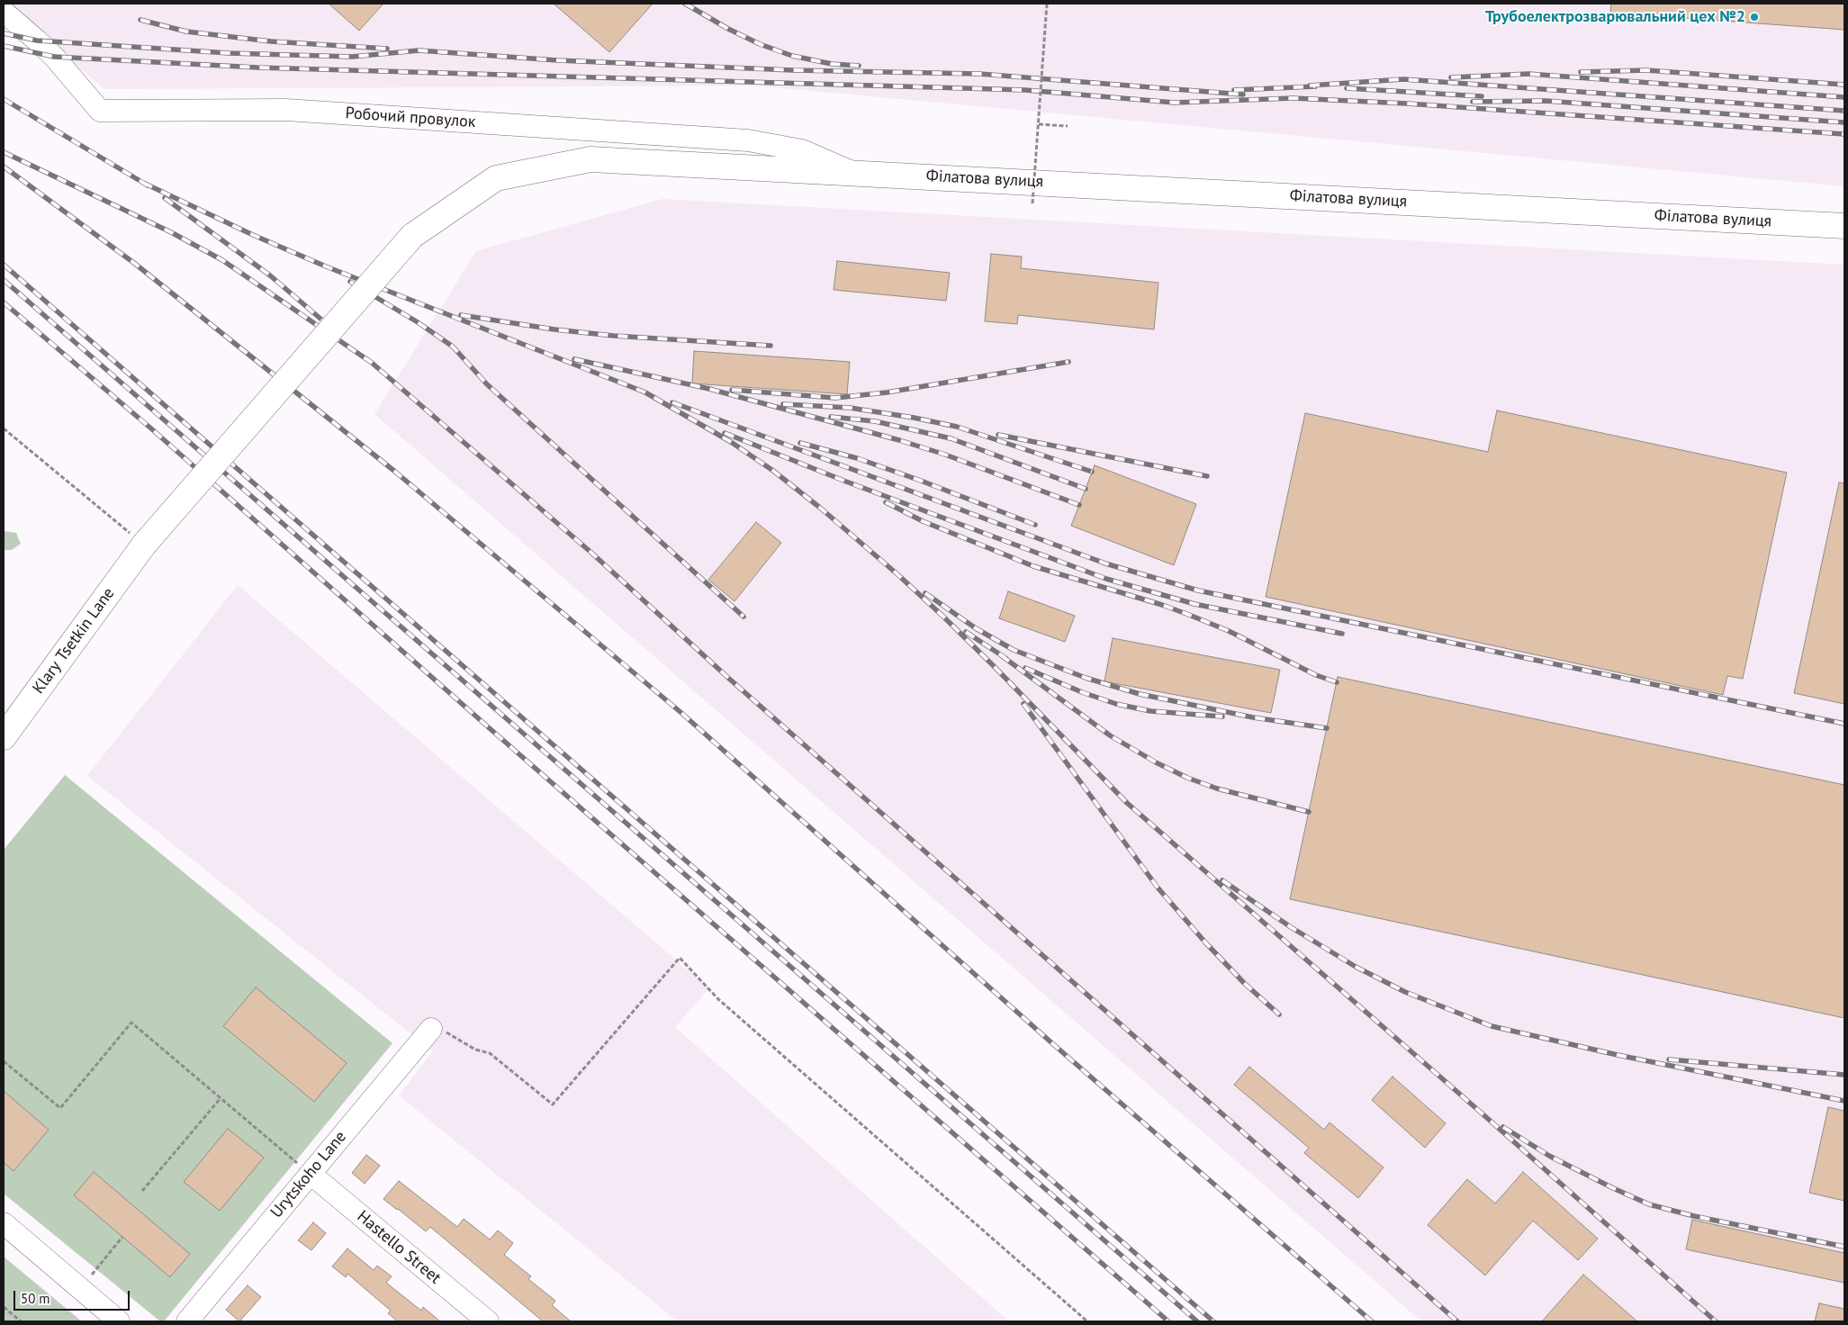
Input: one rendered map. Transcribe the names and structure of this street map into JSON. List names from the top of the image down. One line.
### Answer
{"streets":{"main road":["Філатова вулиця","Klary Tsetkin Lane"],"street":["Робочий провулок","Urytskoho Lane","Hastello Street"]},"crossings":[["Робочий провулок","Філатова вулиця"],["Філатова вулиця","Klary Tsetkin Lane"],["Urytskoho Lane","Hastello Street"]],"places":["Трубоелектрозварювальний цех №2"],"scale_bar":"50 m"}
